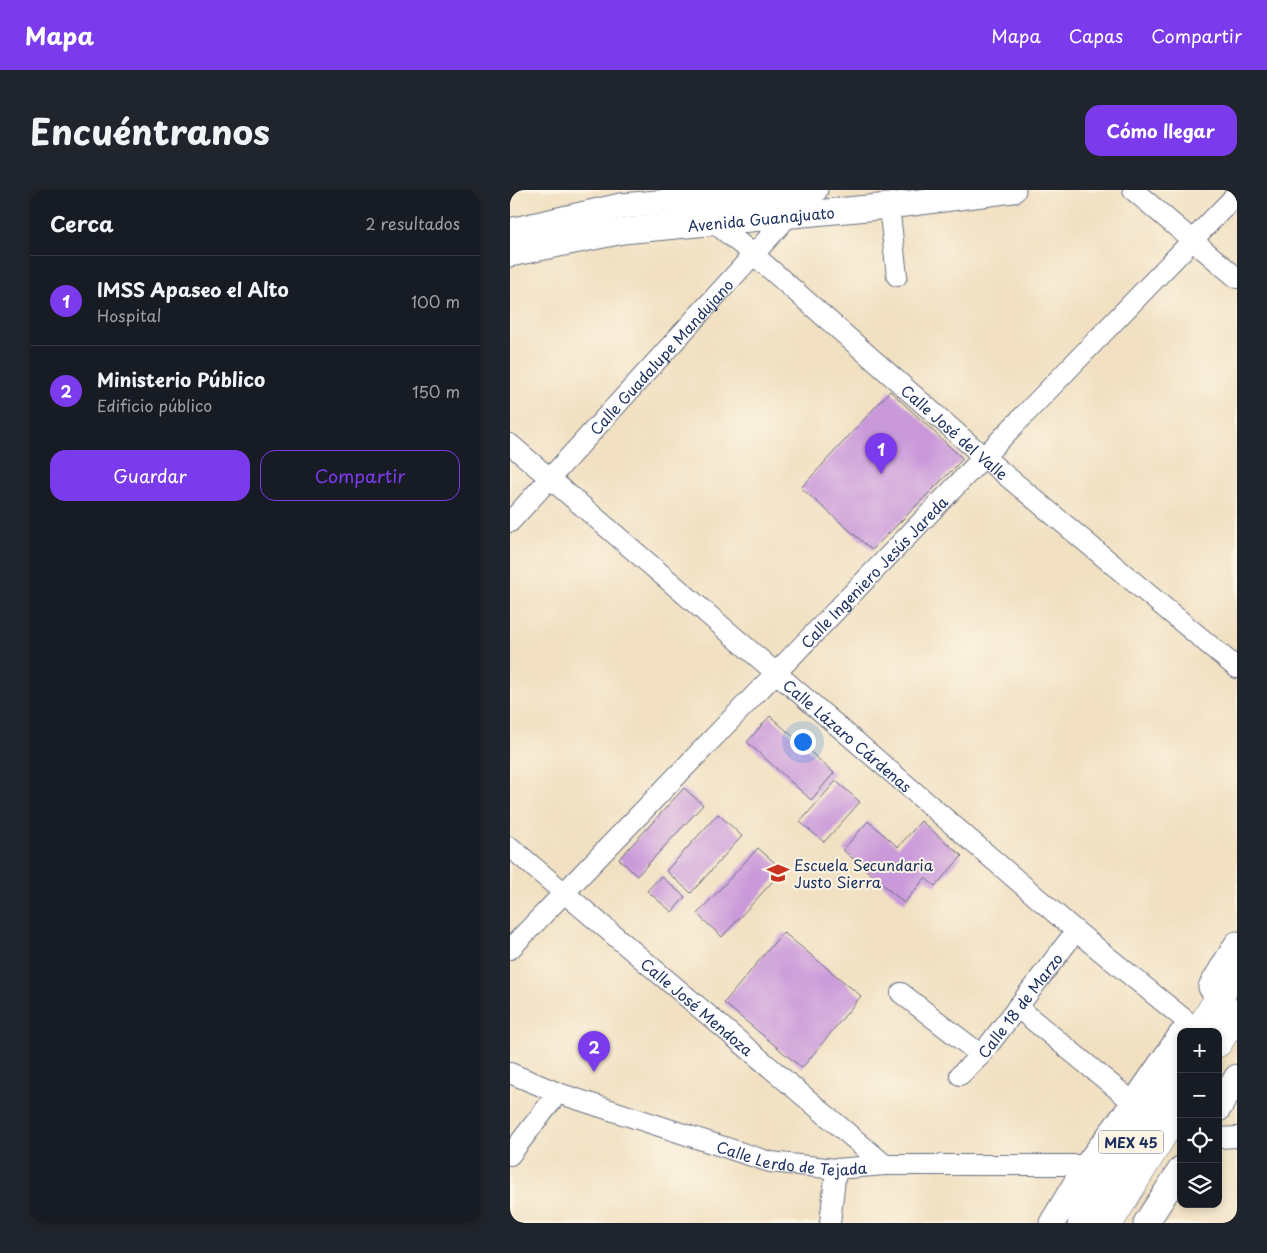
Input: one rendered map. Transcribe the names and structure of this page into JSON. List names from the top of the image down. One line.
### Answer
{"streets":{"highway":["MEX 45"],"street":["Avenida Guanajuato","Calle Guadalupe Mandujano","Calle José del Valle","Calle Ingeniero Jesús Jareda","Calle Lázaro Cárdenas","Calle 18 de Marzo","Calle José Mendoza","Calle Lerdo de Tejada"]},"crossings":[["Avenida Guanajuato","Calle Guadalupe Mandujano"],["Avenida Guanajuato","Calle José del Valle"],["Calle Guadalupe Mandujano","Calle José del Valle"],["Calle Guadalupe Mandujano","Calle Lázaro Cárdenas"],["Calle José del Valle","Calle Ingeniero Jesús Jareda"],["Calle Ingeniero Jesús Jareda","Calle Lázaro Cárdenas"],["Calle Ingeniero Jesús Jareda","Calle José Mendoza"],["Calle Lázaro Cárdenas","Calle 18 de Marzo"],["Calle José Mendoza","Calle Lerdo de Tejada"]],"places":{"school or university":["Escuela Secundaria Justo Sierra"]},"page":{"header":"Mapa","nav":["Mapa","Capas","Compartir"],"title":"Encuéntranos","buttons":["Cómo llegar",["Guardar","Compartir"]],"heading":["Cerca","2 resultados"],"list":[{"mark":"1","name":"IMSS Apaseo el Alto","note":"Hospital","value":"100 m"},{"mark":"2","name":"Ministerio Público","note":"Edificio público","value":"150 m"}],"pins":["1","2"],"map_buttons":["+","−"]}}
